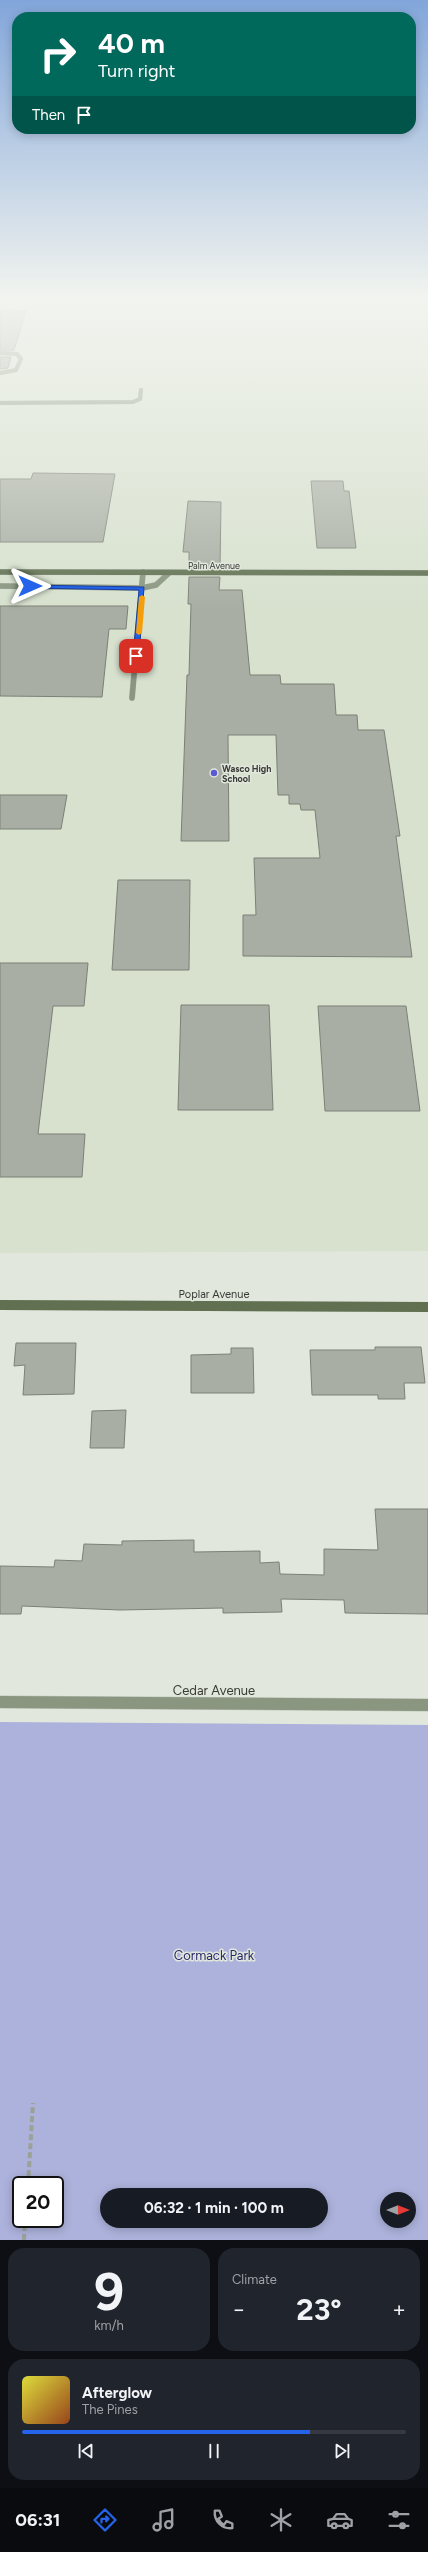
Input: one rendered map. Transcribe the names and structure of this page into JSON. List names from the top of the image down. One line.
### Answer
{"streets":{"main road":["Palm Avenue","Poplar Avenue"],"street":["Cedar Avenue"]},"parks":["Cormack Park"],"places":["Wasco High School"],"north":"right","page":{"turn":["40 m","Turn right"],"then":"Then","limit":"20","trip":"06:32 · 1 min · 100 m","tile":[["9","km/h"],"Climate"],"heat":["−","23°","+"],"song":["Afterglow","The Pines"],"tabs":"06:31"}}
